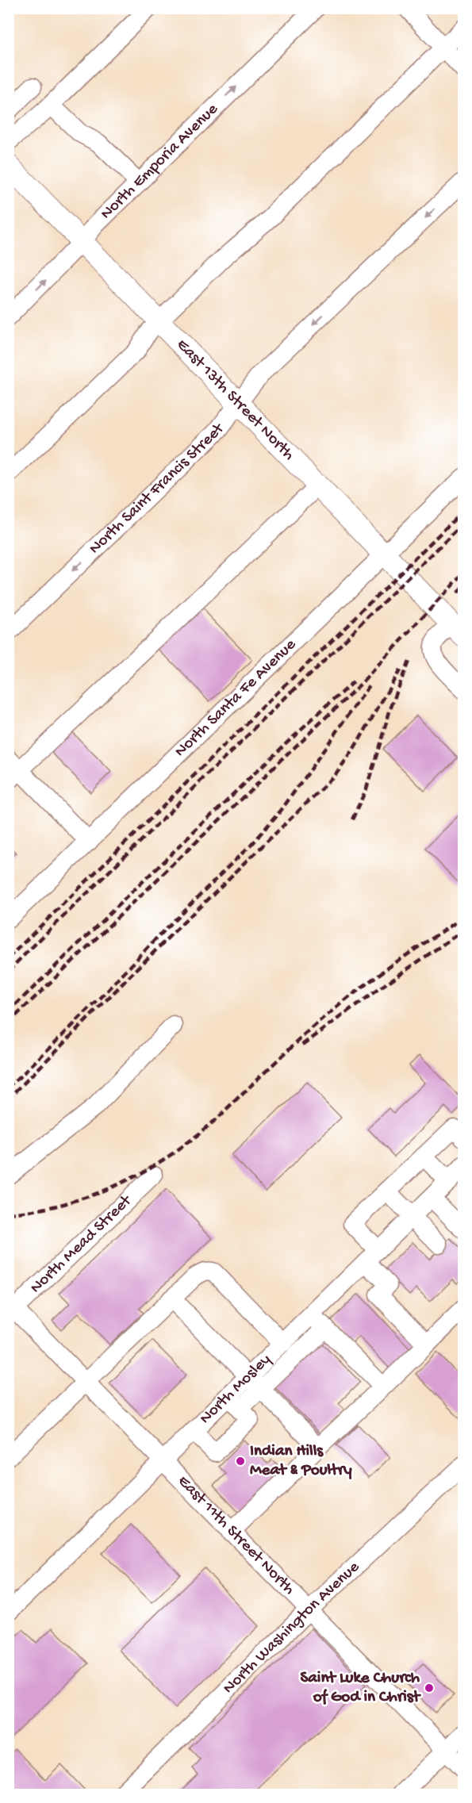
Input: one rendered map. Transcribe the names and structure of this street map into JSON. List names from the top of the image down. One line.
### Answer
{"streets":{"main road":["East 13th Street North"],"street":["North Emporia Avenue","North Saint Francis Street","North Santa Fe Avenue","North Mead Street","North Mosley","East 11th Street North","North Washington Avenue"]},"crossings":[["North Emporia Avenue","East 13th Street North"],["East 13th Street North","North Saint Francis Street"],["East 13th Street North","North Santa Fe Avenue"],["North Mead Street","East 11th Street North"],["North Mosley","East 11th Street North"],["East 11th Street North","North Washington Avenue"]],"places":["Indian Hills Meat & Poultry","Saint Luke Church of God in Christ"]}
